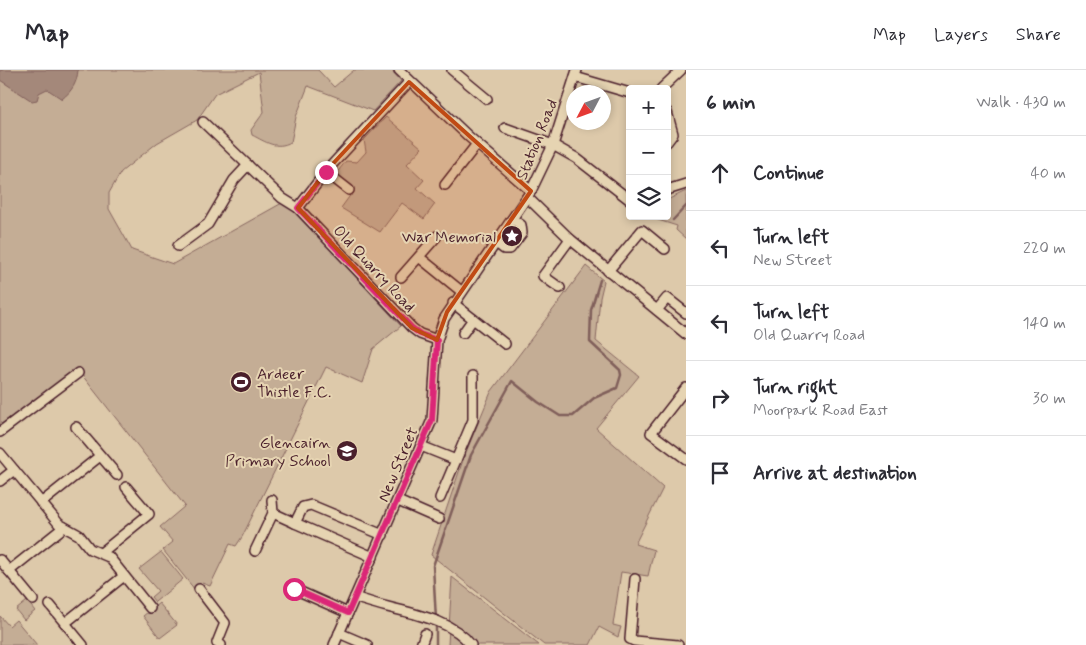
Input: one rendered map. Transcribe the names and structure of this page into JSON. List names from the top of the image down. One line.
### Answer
{"streets":{"street":["Station Road","Old Quarry Road","New Street"]},"crossings":[["Station Road","New Street"],["Old Quarry Road","New Street"]],"places":{"place":["War Memorial"],"sports":["Ardeer Thistle F.C."],"school or university":["Glencairn Primary School"]},"north":"bottom left","page":{"header":"Map","nav":["Map","Layers","Share"],"heading":["6 min","Walk · 430 m"],"map_buttons":["+","−"],"list":[["Continue","40 m"],["Turn left","New Street","220 m"],["Turn left","Old Quarry Road","140 m"],["Turn right","Moorpark Road East","30 m"],"Arrive at destination"]}}
